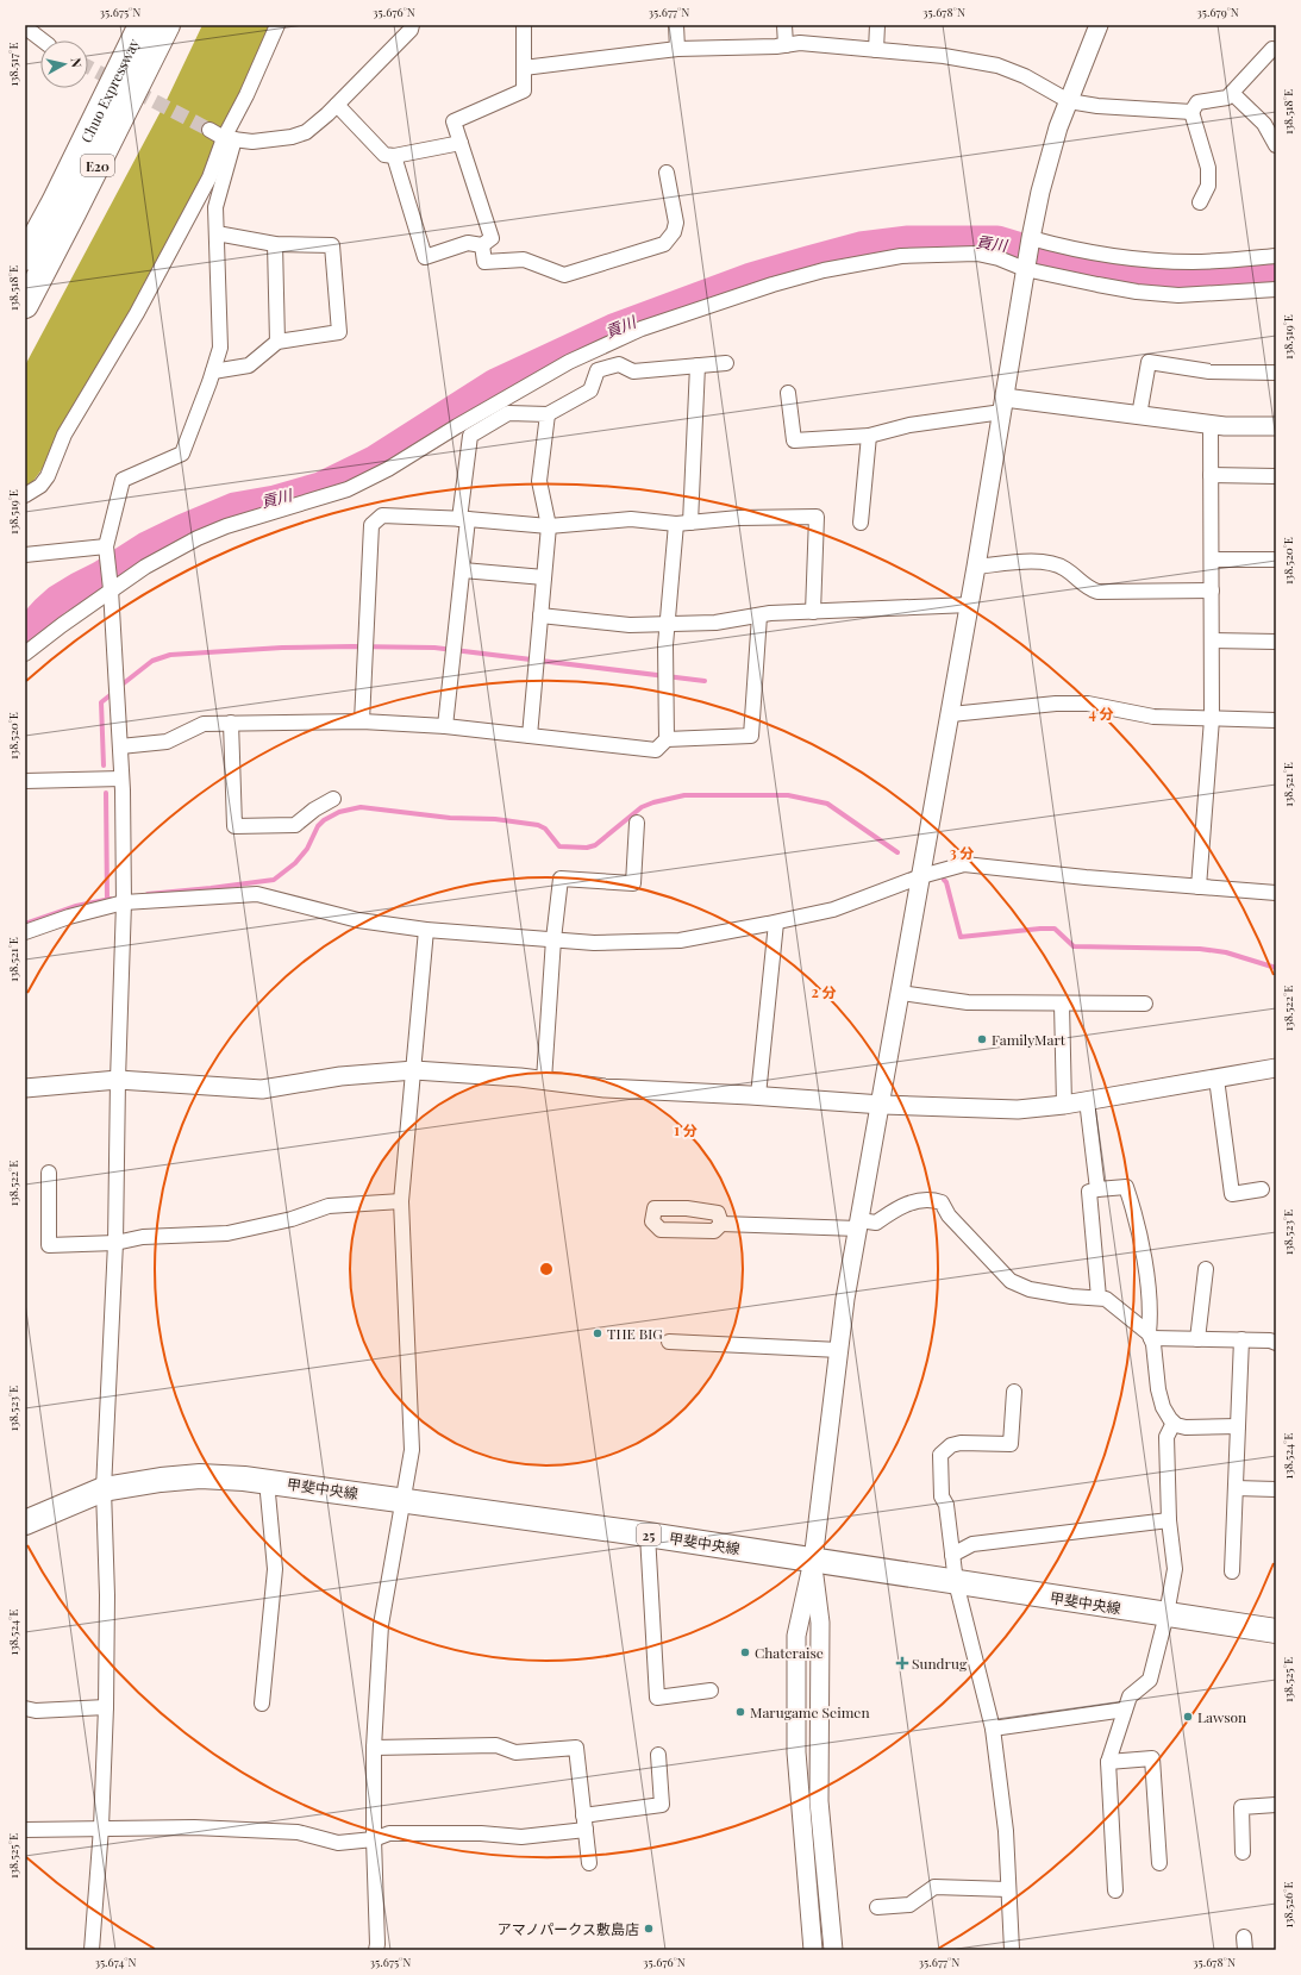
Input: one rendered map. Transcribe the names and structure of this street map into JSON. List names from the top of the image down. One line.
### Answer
{"streets":{"highway":["Chuo Expressway","E20"],"main road":["甲斐中央線","25"]},"water":["貢川"],"places":{"other":["FamilyMart","THE BIG","Chateraise","Marugame Seimen","Lawson","アマノパークス敷島店"],"health":["Sundrug"]},"north":"right","coordinates":["35.675°N","35.676°N","35.677°N","35.678°N","35.679°N","138.517°E","138.518°E","138.519°E","138.520°E","138.521°E","138.522°E","138.523°E","138.524°E","138.525°E","138.526°E","35.674°N"],"rings":["4 分","3 分","2 分","1 分"]}
